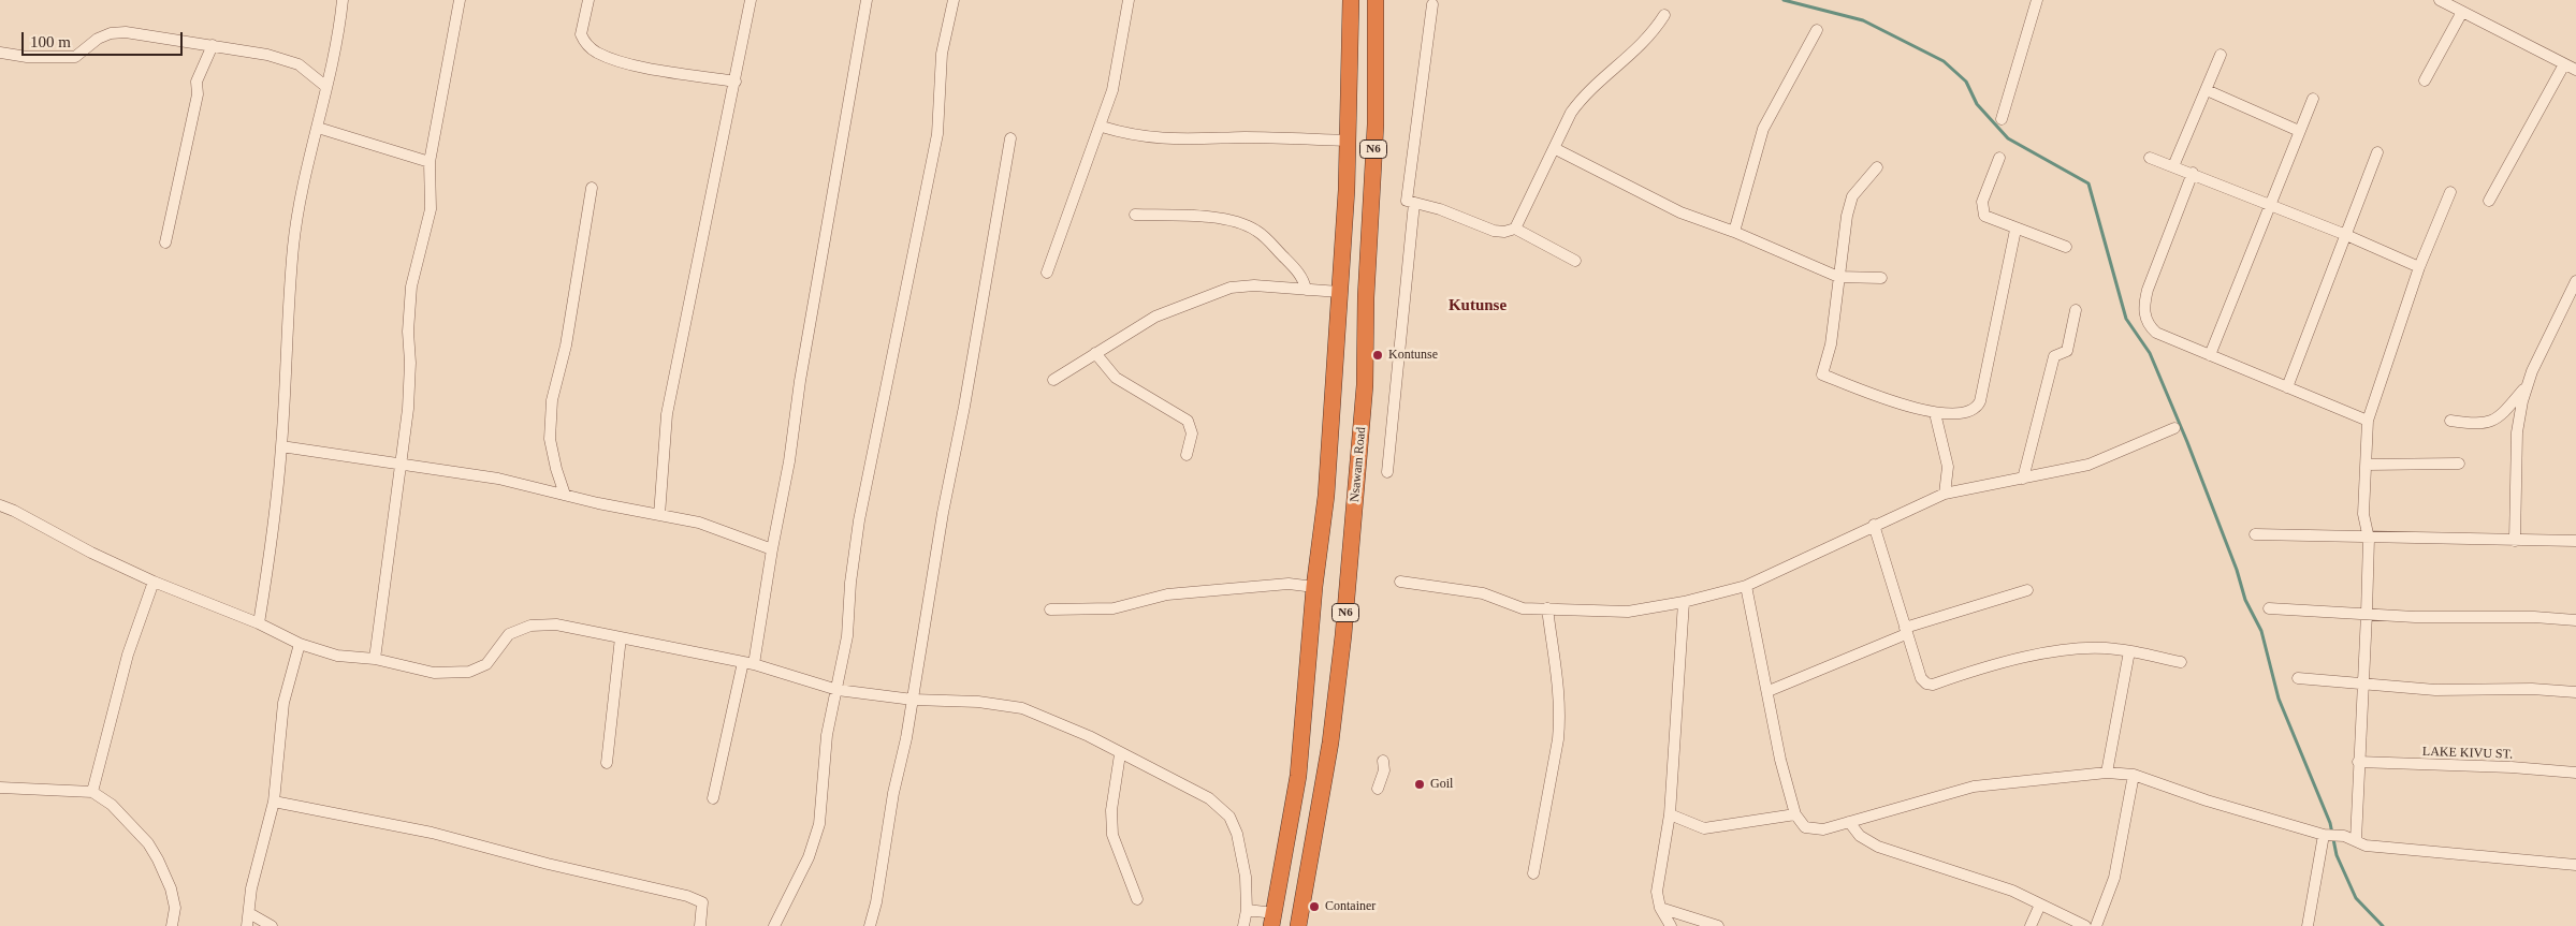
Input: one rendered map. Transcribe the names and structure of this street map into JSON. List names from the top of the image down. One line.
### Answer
{"streets":{"highway":["N6","Nsawam Road"],"street":["LAKE KIVU ST."]},"districts":["Kutunse"],"places":["Kontunse","Goil","Container"],"scale_bar":"100 m"}
